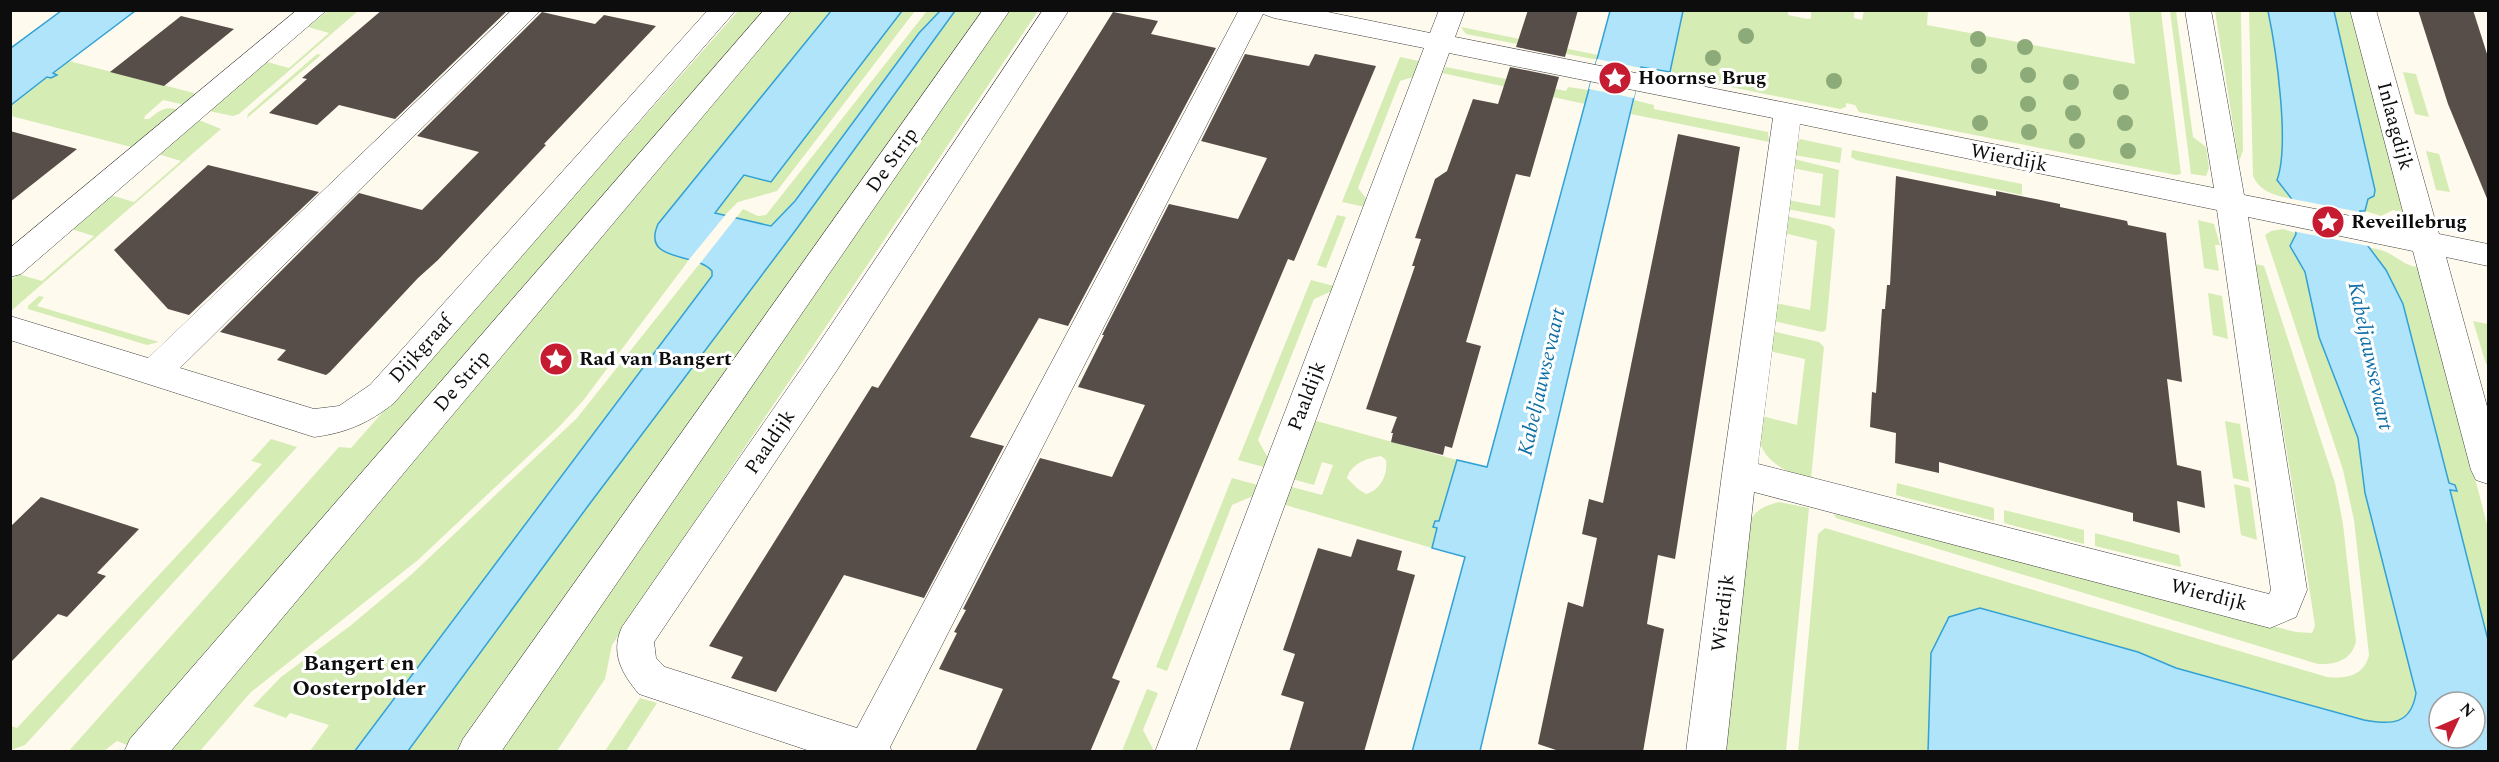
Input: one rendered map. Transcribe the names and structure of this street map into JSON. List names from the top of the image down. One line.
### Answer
{"streets":{"street":["Inlaagdijk","Wierdijk","De Strip","Dijkgraaf","Paaldijk"]},"crossings":[["Inlaagdijk","Wierdijk"],["Wierdijk","Paaldijk"]],"districts":["Bangert en Oosterpolder"],"water":["Kabeljauwsevaart"],"places":{"place":["Hoornse Brug","Reveillebrug","Rad van Bangert"]},"north":"top right"}
